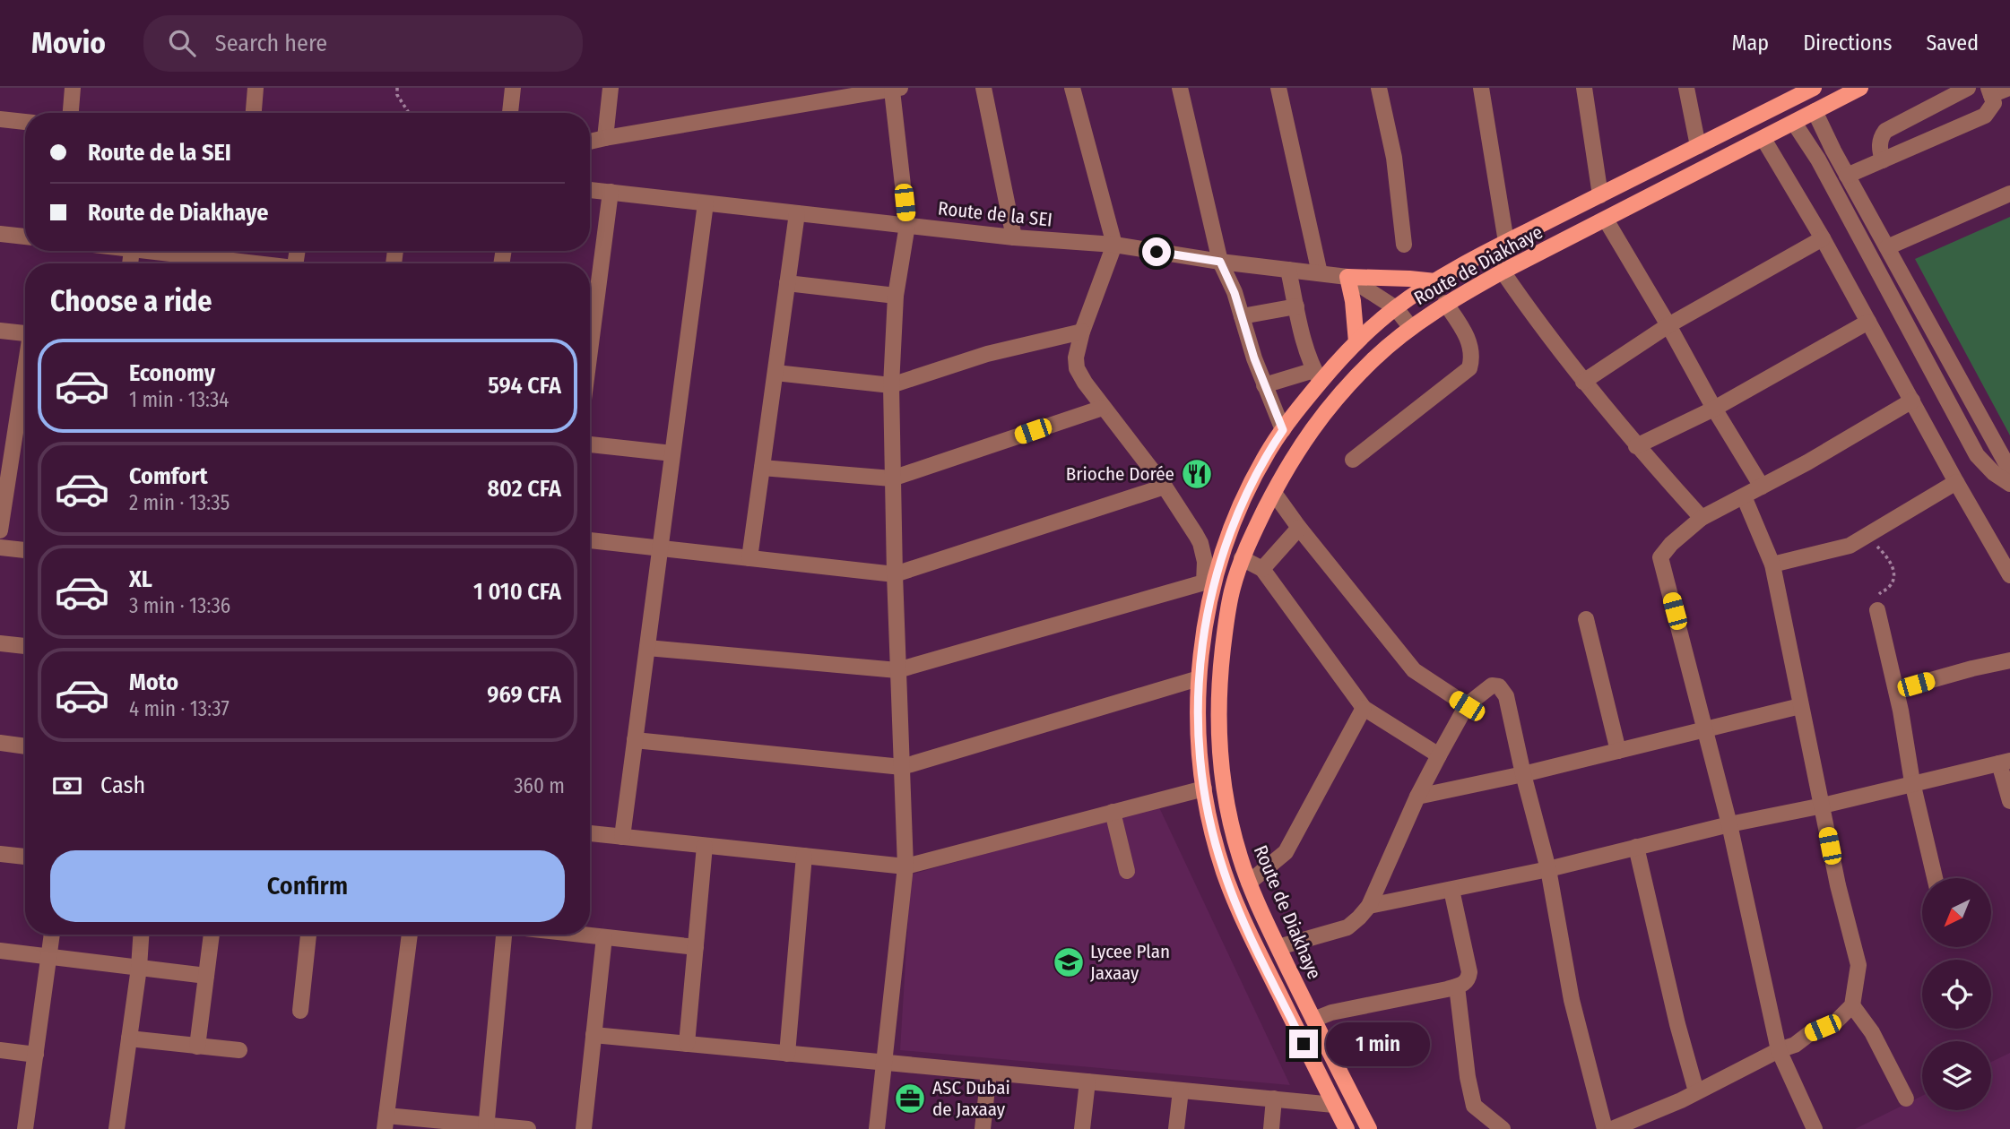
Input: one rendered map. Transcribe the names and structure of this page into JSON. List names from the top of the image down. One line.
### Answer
{"streets":{"main road":["Route de Diakhaye"],"street":["Route de la SEI"]},"crossings":[["Route de la SEI","Route de Diakhaye"]],"places":{"restaurant":["Brioche Dorée"],"school or university":["Lycee Plan Jaxaay"],"office":["ASC Dubai de Jaxaay"]},"north":"bottom left","page":{"header":"Movio","search":"Search here","nav":["Map","Directions","Saved"],"banner":["Route de la SEI","Route de Diakhaye"],"heading":"Choose a ride","list":[{"name":"Economy","note":"1 min · 13:34","value":"594 CFA"},{"name":"Comfort","note":"2 min · 13:35","value":"802 CFA"},{"name":"XL","note":"3 min · 13:36","value":"1 010 CFA"},{"name":"Moto","note":"4 min · 13:37","value":"969 CFA"}],"pay":["Cash","360 m"],"buttons":"Confirm","bubble":"1 min"}}
